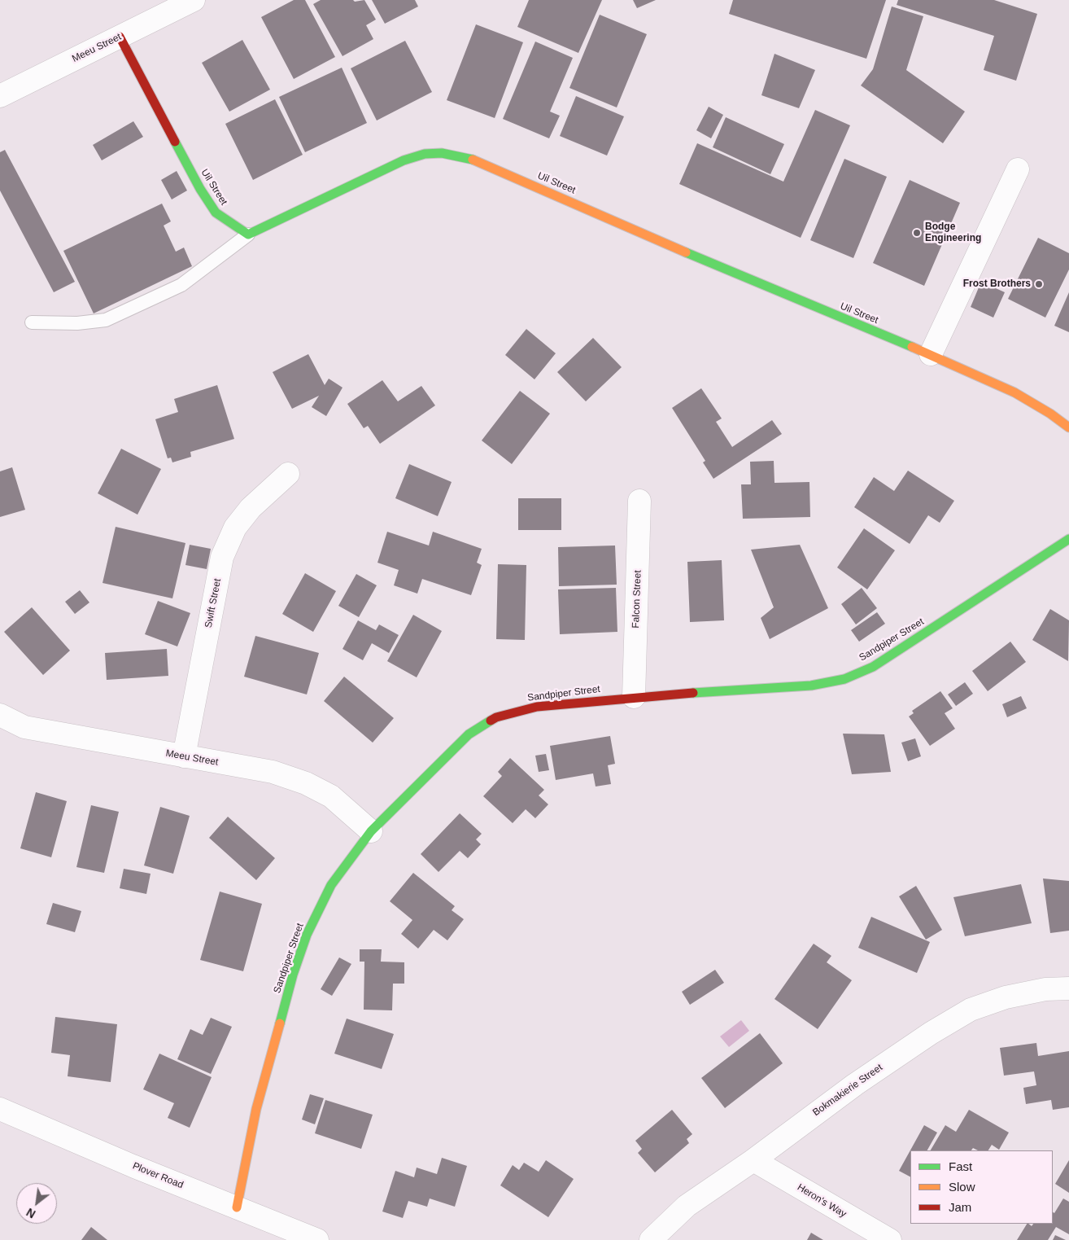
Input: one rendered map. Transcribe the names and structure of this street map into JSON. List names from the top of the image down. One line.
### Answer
{"streets":{"street":["Meeu Street","Uil Street","Falcon Street","Swift Street","Sandpiper Street","Bokmakierie Street","Plover Road","Heron's Way"]},"crossings":[["Meeu Street","Uil Street"],["Meeu Street","Swift Street"],["Meeu Street","Sandpiper Street"],["Falcon Street","Sandpiper Street"],["Sandpiper Street","Plover Road"],["Bokmakierie Street","Heron's Way"]],"places":["Bodge Engineering","Frost Brothers"],"legend":["Fast","Slow","Jam"],"north":"bottom left"}
